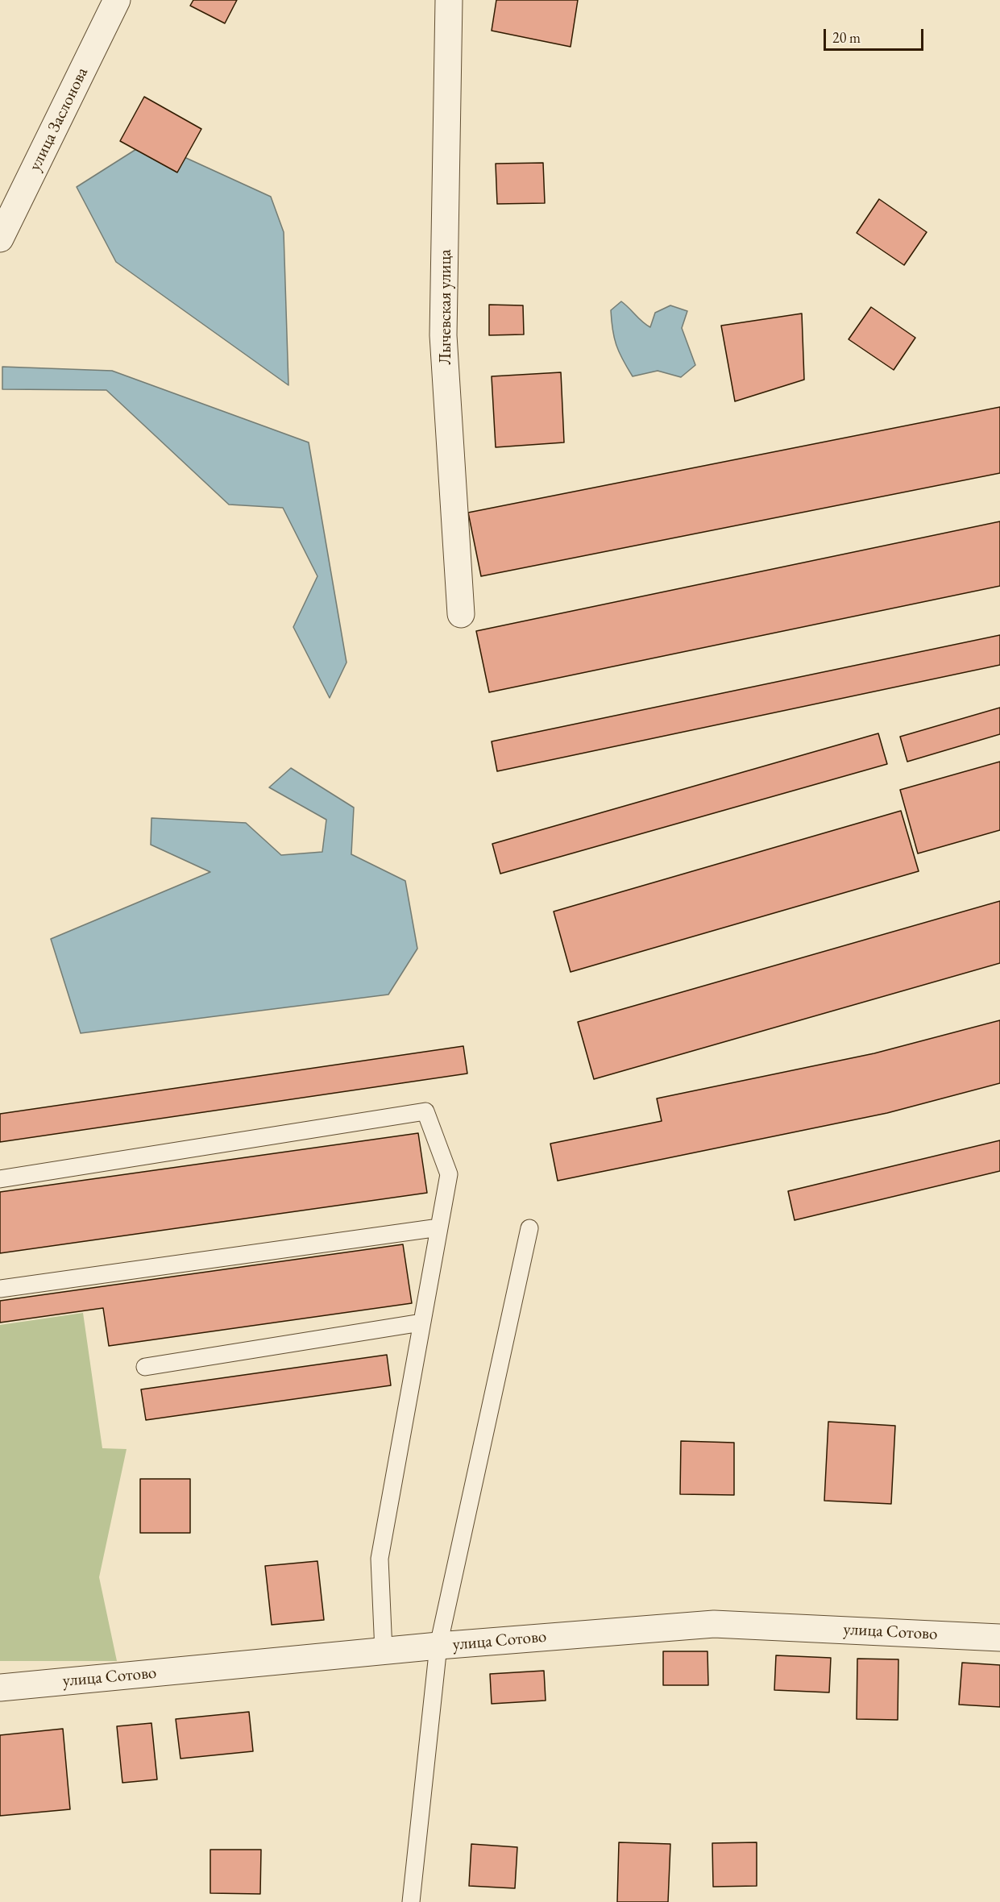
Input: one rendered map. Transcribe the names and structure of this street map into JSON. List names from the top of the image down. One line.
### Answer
{"streets":{"street":["улица Заслонова","Лычевская улица","улица Сотово"]},"scale_bar":"20 m"}
